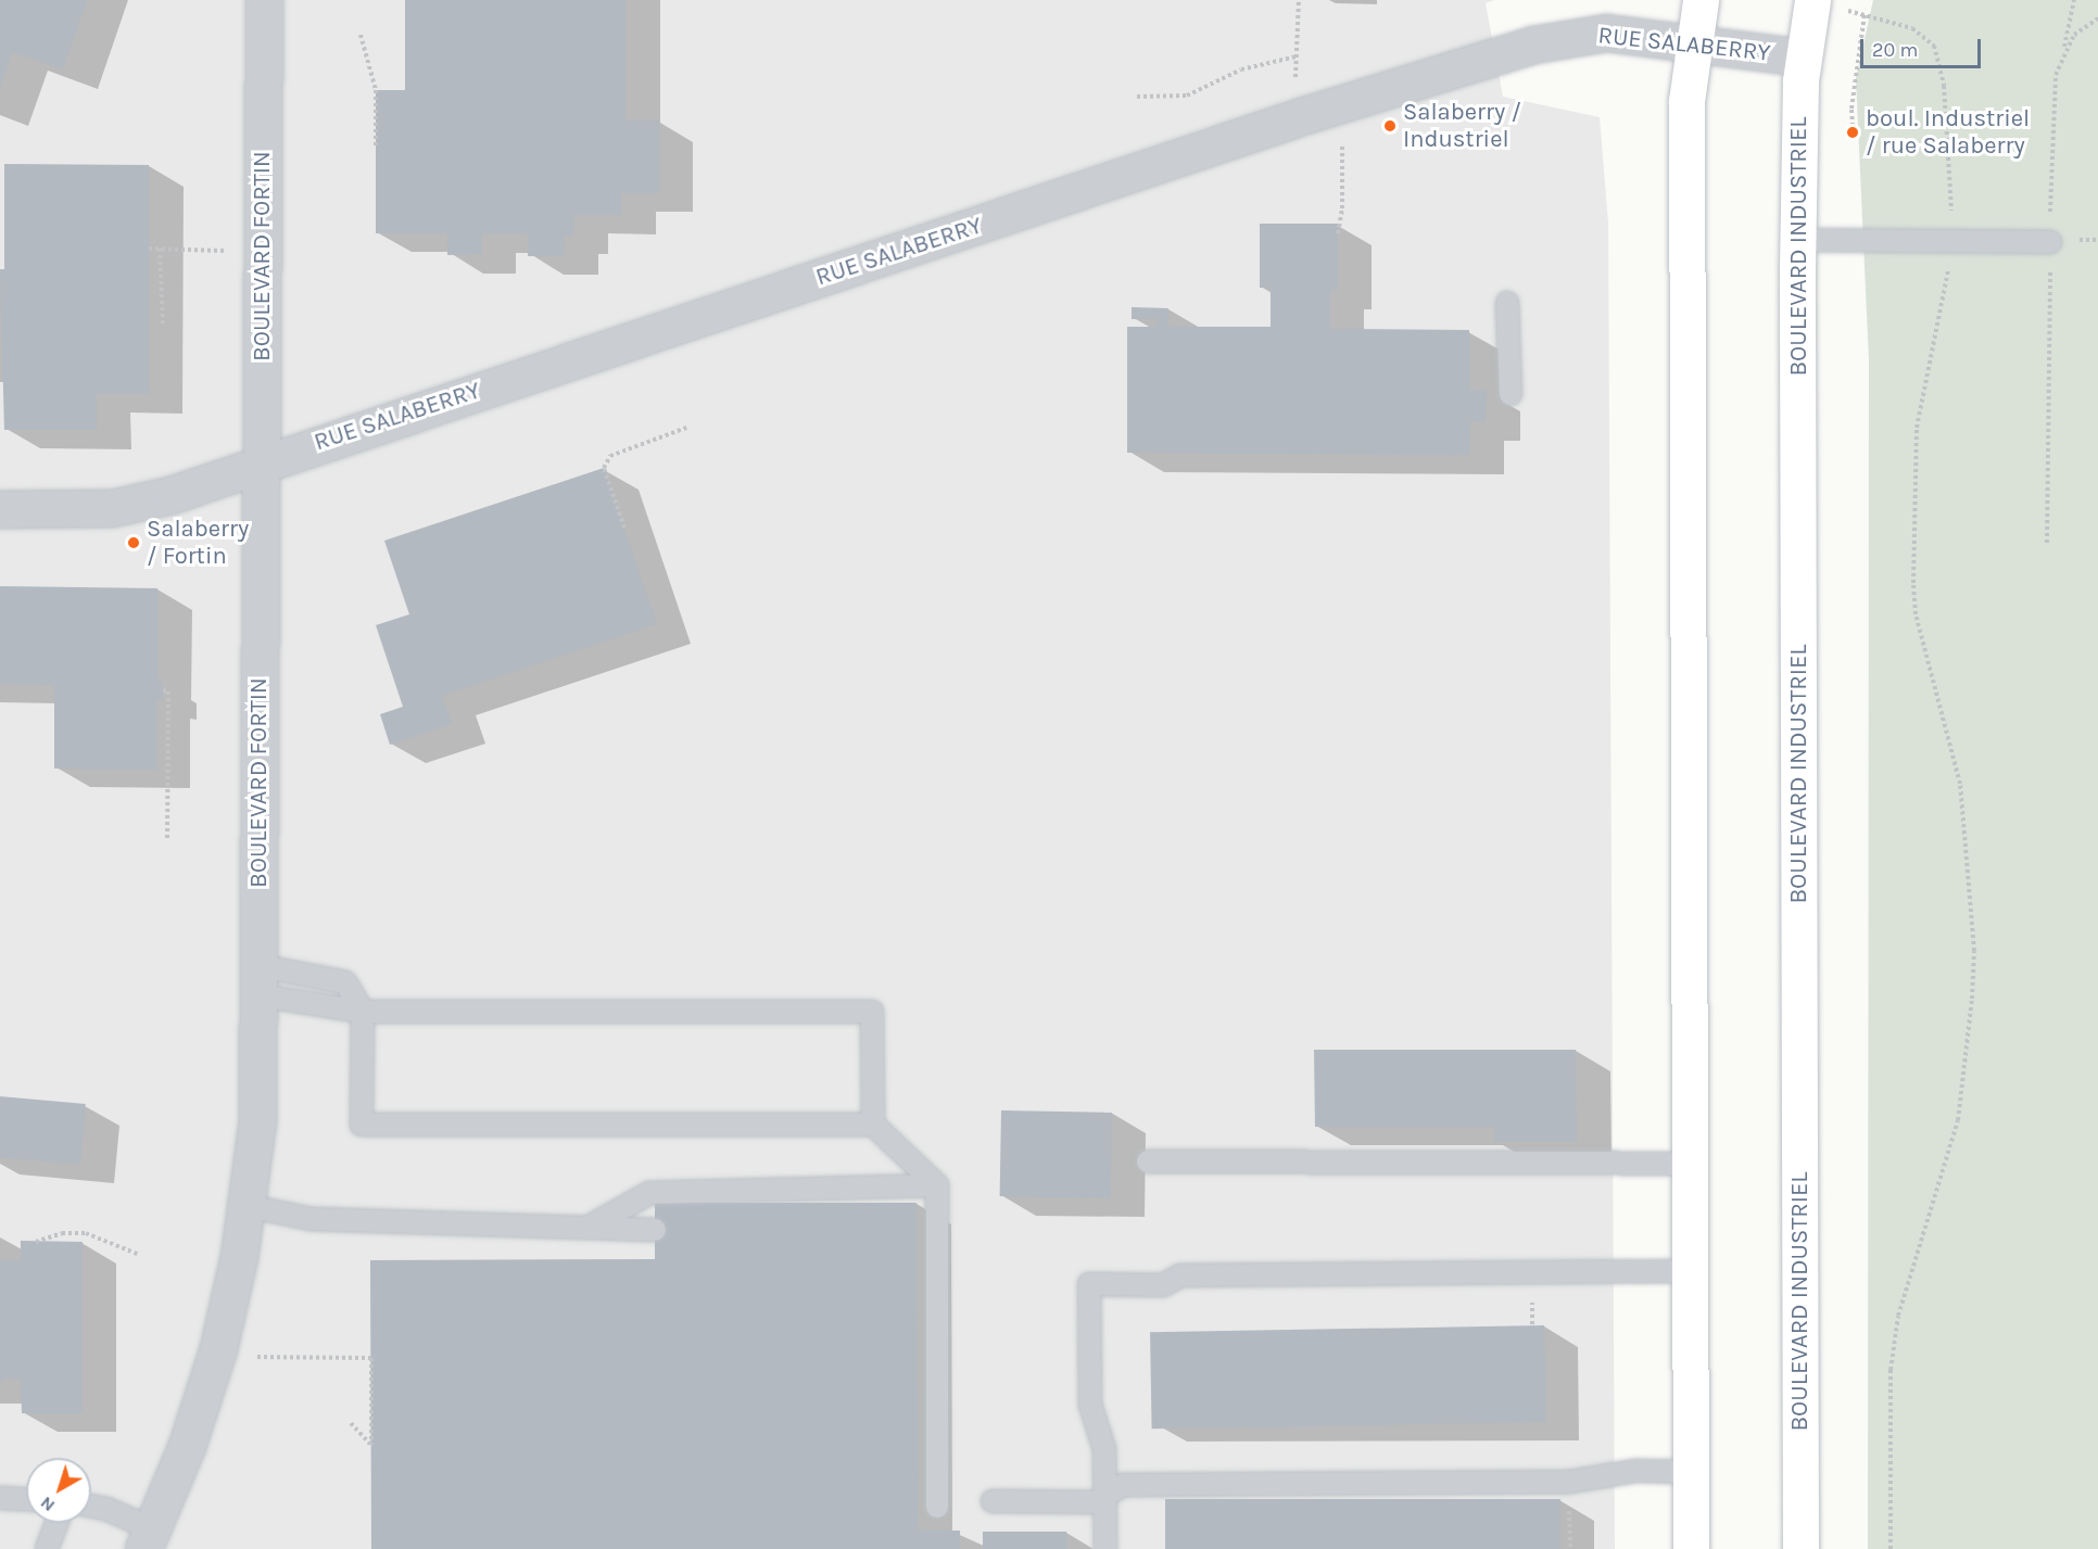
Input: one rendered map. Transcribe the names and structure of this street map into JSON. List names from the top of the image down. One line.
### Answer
{"streets":{"street":["RUE SALABERRY","BOULEVARD INDUSTRIEL","BOULEVARD FORTIN"]},"crossings":[["RUE SALABERRY","BOULEVARD INDUSTRIEL"],["RUE SALABERRY","BOULEVARD FORTIN"]],"places":["Salaberry / Industriel","boul. Industriel / rue Salaberry","Salaberry / Fortin"],"scale_bar":"20 m","north":"bottom left"}
